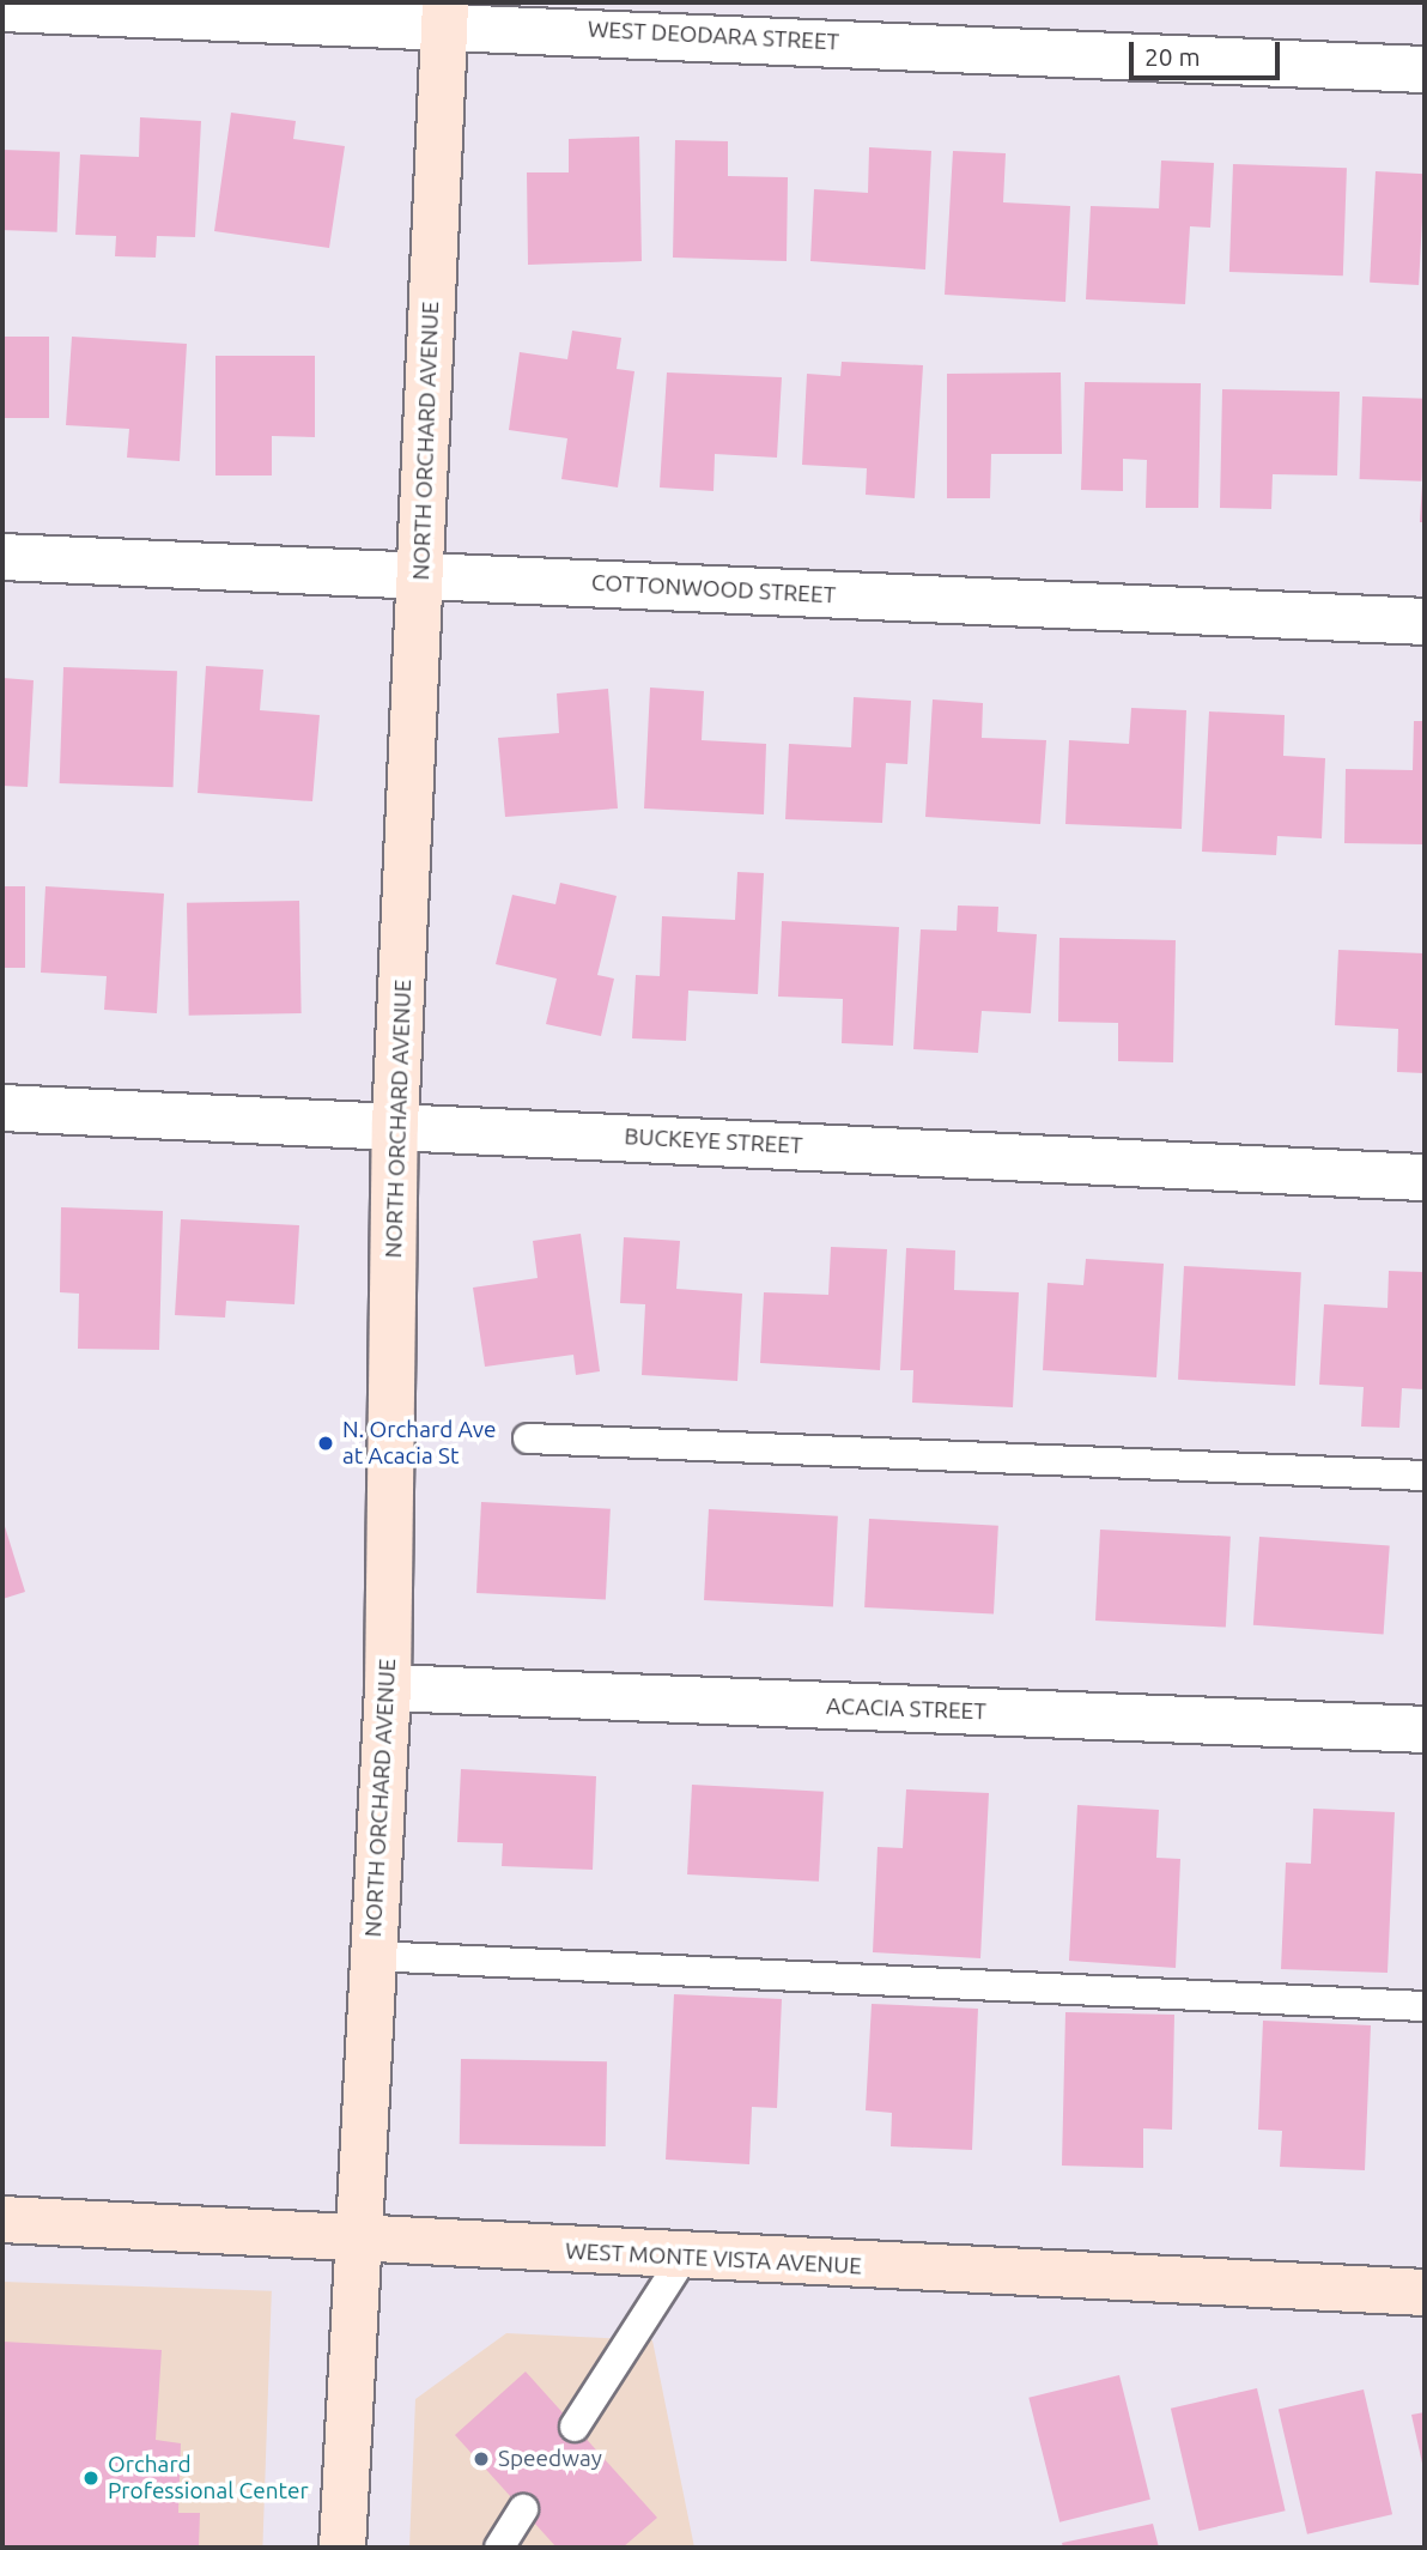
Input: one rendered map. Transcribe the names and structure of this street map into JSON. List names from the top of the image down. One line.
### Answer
{"streets":{"street":["WEST DEODARA STREET","NORTH ORCHARD AVENUE","COTTONWOOD STREET","BUCKEYE STREET","ACACIA STREET","WEST MONTE VISTA AVENUE"]},"crossings":[["WEST DEODARA STREET","NORTH ORCHARD AVENUE"],["NORTH ORCHARD AVENUE","COTTONWOOD STREET"],["NORTH ORCHARD AVENUE","BUCKEYE STREET"],["NORTH ORCHARD AVENUE","ACACIA STREET"],["NORTH ORCHARD AVENUE","WEST MONTE VISTA AVENUE"]],"places":["N. Orchard Ave at Acacia St","Speedway","Orchard Professional Center"],"scale_bar":"20 m"}
